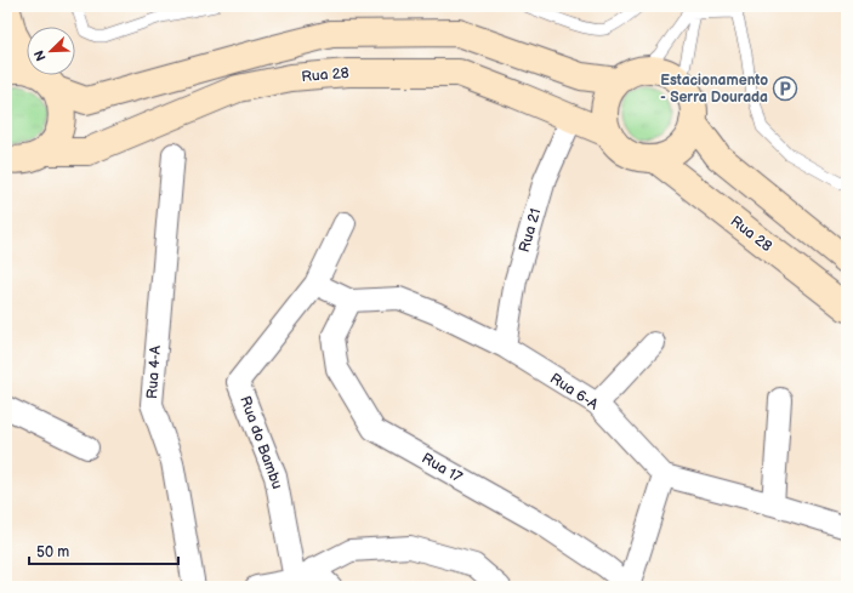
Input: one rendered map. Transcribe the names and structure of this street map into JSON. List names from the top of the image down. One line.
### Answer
{"streets":{"main road":["Rua 28"],"street":["Rua 21","Rua 4-A","Rua 6-A","Rua do Bambu","Rua 17"]},"crossings":[["Rua 28","Rua 21"],["Rua 21","Rua 6-A"],["Rua 6-A","Rua do Bambu"],["Rua 6-A","Rua 17"]],"places":{"parking":["Estacionamento - Serra Dourada"]},"scale_bar":"50 m","north":"bottom left"}
